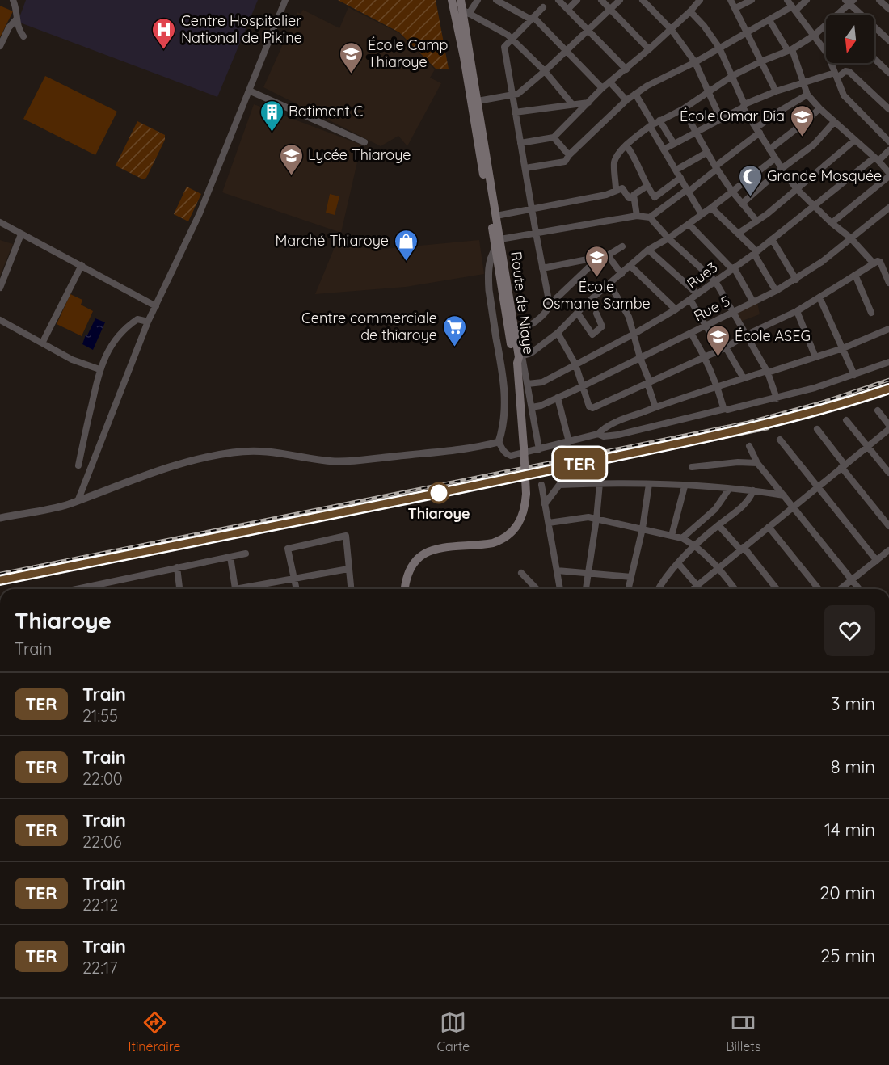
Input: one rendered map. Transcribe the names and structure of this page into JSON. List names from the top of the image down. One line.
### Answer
{"streets":{"main road":["Route de Niaye"],"street":["Rue3","Rue 5"]},"places":{"hospital":["Centre Hospitalier National de Pikine"],"school or university":["École Camp Thiaroye","École Omar Dia","Lycée Thiaroye","École Osmane Sambe","École ASEG"],"building":["Batiment C"],"mosque":["Grande Mosquée"],"shop":["Marché Thiaroye"],"supermarket":["Centre commerciale de thiaroye"],"other":["Thiaroye"]},"north":"bottom","page":{"on_map":"TER","heading":["Thiaroye","Train"],"list":[{"mark":"TER","name":"Train","note":"21:55","value":"3 min"},{"mark":"TER","name":"Train","note":"22:00","value":"8 min"},{"mark":"TER","name":"Train","note":"22:06","value":"14 min"},{"mark":"TER","name":"Train","note":"22:12","value":"20 min"},{"mark":"TER","name":"Train","note":"22:17","value":"25 min"}],"tabs":["Itinéraire","Carte","Billets"]}}
